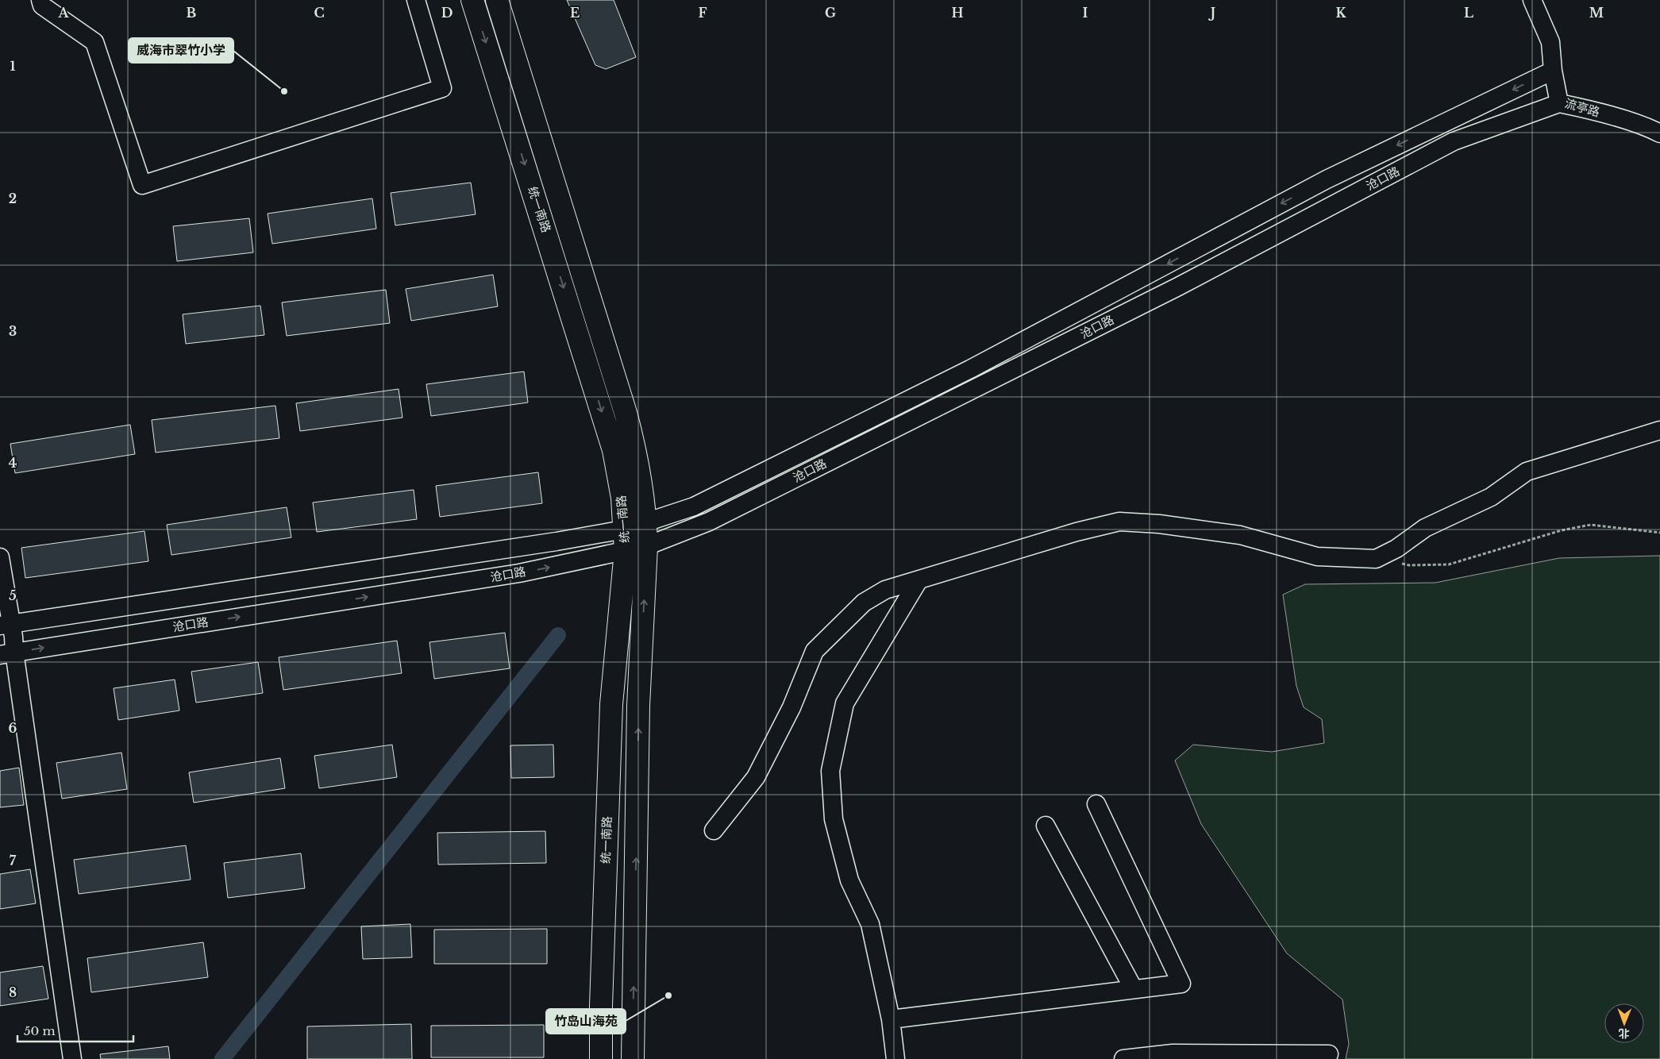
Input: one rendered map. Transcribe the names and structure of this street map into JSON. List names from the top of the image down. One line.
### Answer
{"streets":{"main road":["统一南路"],"street":["流亭路","沧口路"]},"crossings":[["流亭路","沧口路"],["沧口路","统一南路"]],"places":["威海市翠竹小学","竹岛山海苑"],"scale_bar":"50 m","north":"bottom","grid":{"columns":["A","B","C","D","E","F","G","H","I","J","K","L","M"],"rows":["1","2","3","4","5","6","7","8"]}}
